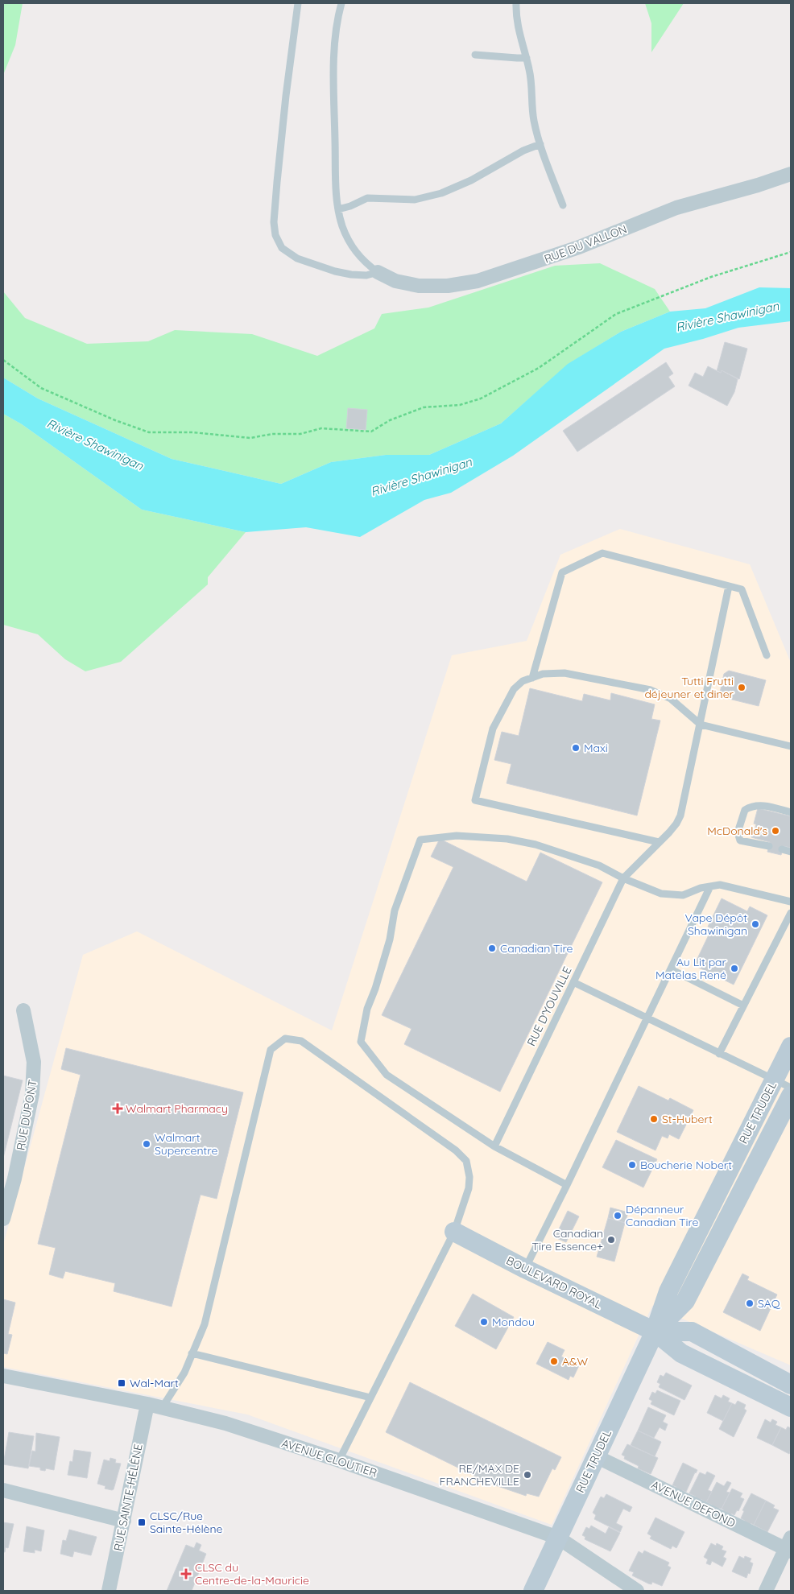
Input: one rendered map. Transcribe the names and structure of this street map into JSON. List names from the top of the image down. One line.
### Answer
{"streets":{"main road":["RUE TRUDEL","BOULEVARD ROYAL"],"street":["RUE DU VALLON","RUE DUPONT","AVENUE CLOUTIER","RUE SAINTE-HÉLÈNE","AVENUE DEFOND"],"lane":["RUE D'YOUVILLE"]},"crossings":[["RUE TRUDEL","BOULEVARD ROYAL"],["RUE TRUDEL","AVENUE CLOUTIER"],["RUE TRUDEL","AVENUE DEFOND"],["AVENUE CLOUTIER","RUE SAINTE-HÉLÈNE"]],"water":["Rivière Shawinigan"],"places":{"other":["Tutti Frutti déjeuner et diner","Maxi","McDonald's","Vape Dépôt Shawinigan","Canadian Tire","Au Lit par Matelas René","St-Hubert","Walmart Supercentre","Boucherie Nobert","Dépanneur Canadian Tire","Canadian Tire Essence+","SAQ","Mondou","A&W","RE/MAX DE FRANCHEVILLE"],"health":["Walmart Pharmacy","CLSC du Centre-de-la-Mauricie"],"transit":["Wal-Mart","CLSC/Rue Sainte-Hélène"]}}
